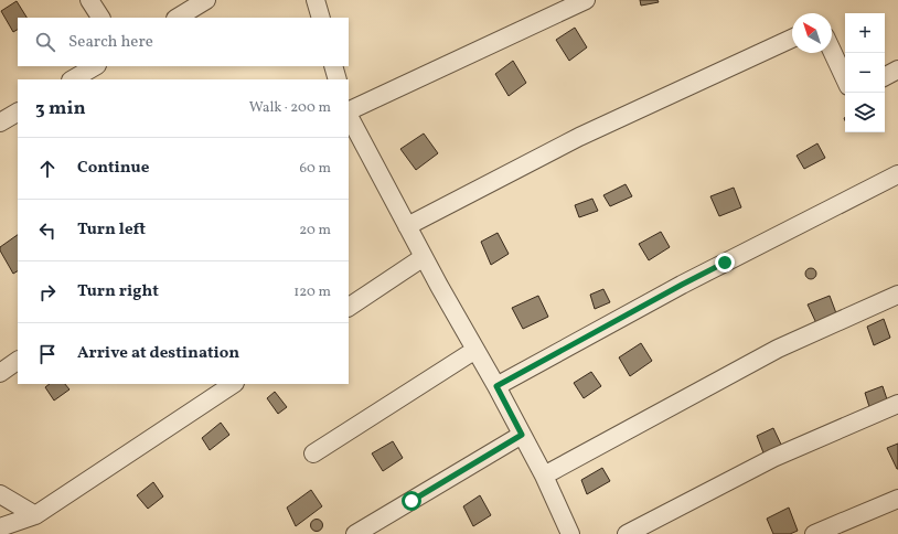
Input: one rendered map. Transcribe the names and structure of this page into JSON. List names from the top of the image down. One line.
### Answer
{"north":"top left","page":{"map_buttons":["+","−"],"search":"Search here","heading":["3 min","Walk · 200 m"],"list":[["Continue","60 m"],["Turn left","20 m"],["Turn right","120 m"],"Arrive at destination"]}}
